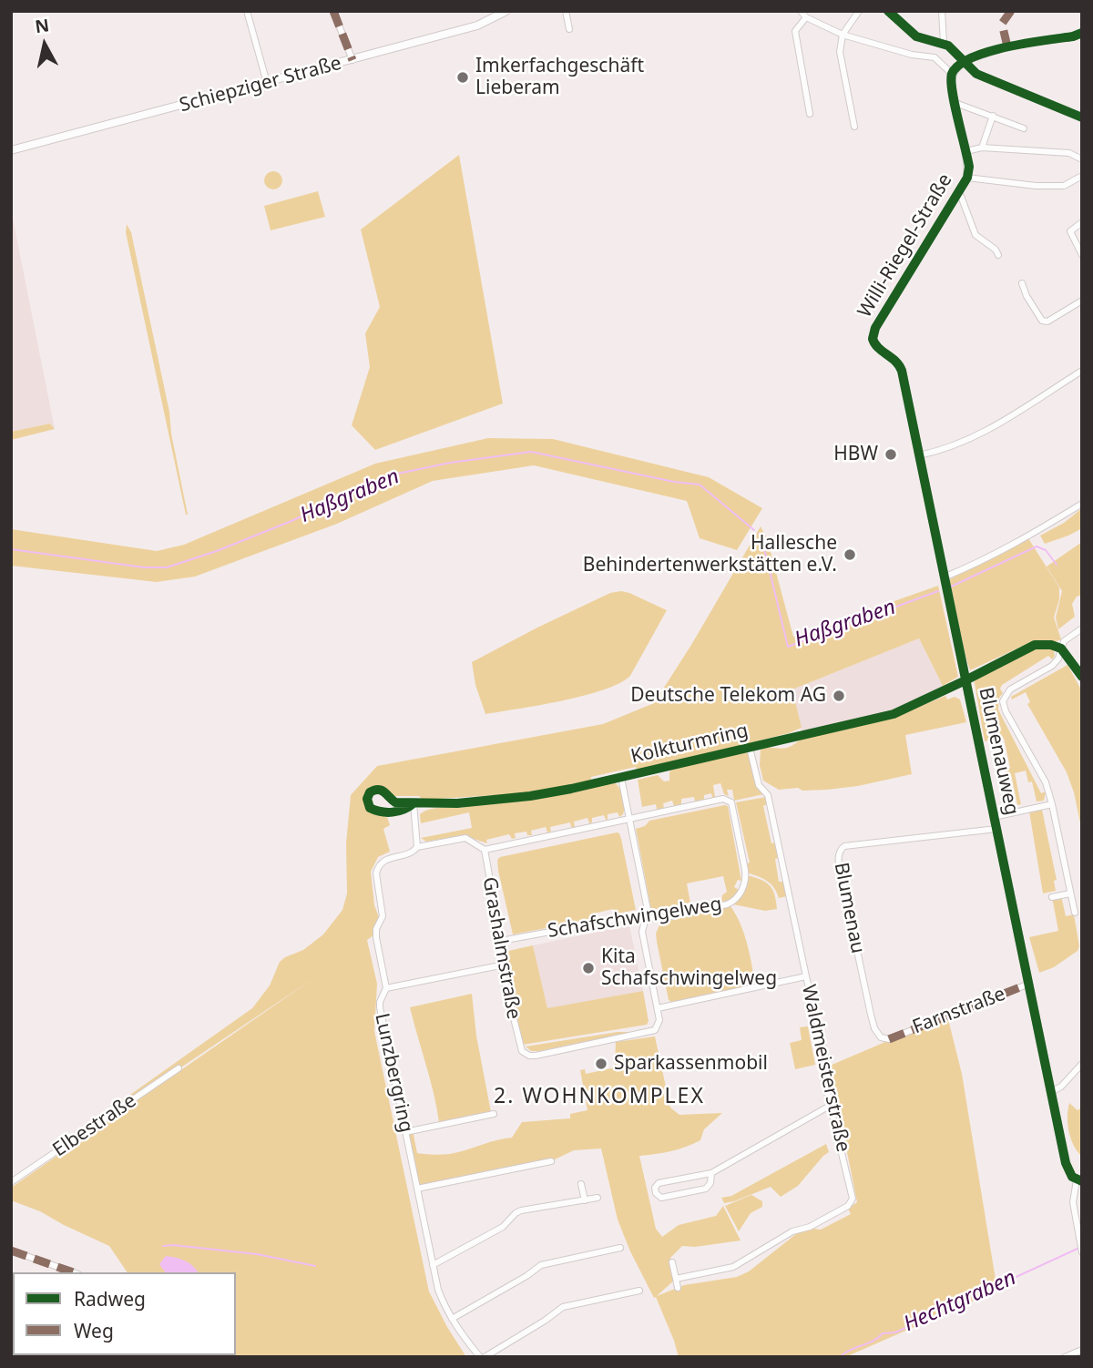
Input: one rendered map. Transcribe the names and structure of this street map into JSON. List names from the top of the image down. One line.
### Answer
{"streets":{"street":["Schiepziger Straße","Willi-Riegel-Straße","Kolkturmring","Blumenauweg","Blumenau","Schafschwingelweg","Grashalmstraße","Farnstraße","Waldmeisterstraße","Lunzbergring","Elbestraße"]},"crossings":[["Willi-Riegel-Straße","Blumenauweg"],["Kolkturmring","Blumenauweg"],["Kolkturmring","Waldmeisterstraße"],["Blumenauweg","Blumenau"],["Blumenauweg","Farnstraße"],["Blumenau","Farnstraße"],["Schafschwingelweg","Grashalmstraße"]],"districts":["2. WOHNKOMPLEX"],"water":["Haßgraben","Hechtgraben"],"places":["Imkerfachgeschäft Lieberam","HBW","Hallesche Behindertenwerkstätten e.V.","Deutsche Telekom AG","Kita Schafschwingelweg","Sparkassenmobil"],"legend":["Radweg","Weg"],"north":"top"}
